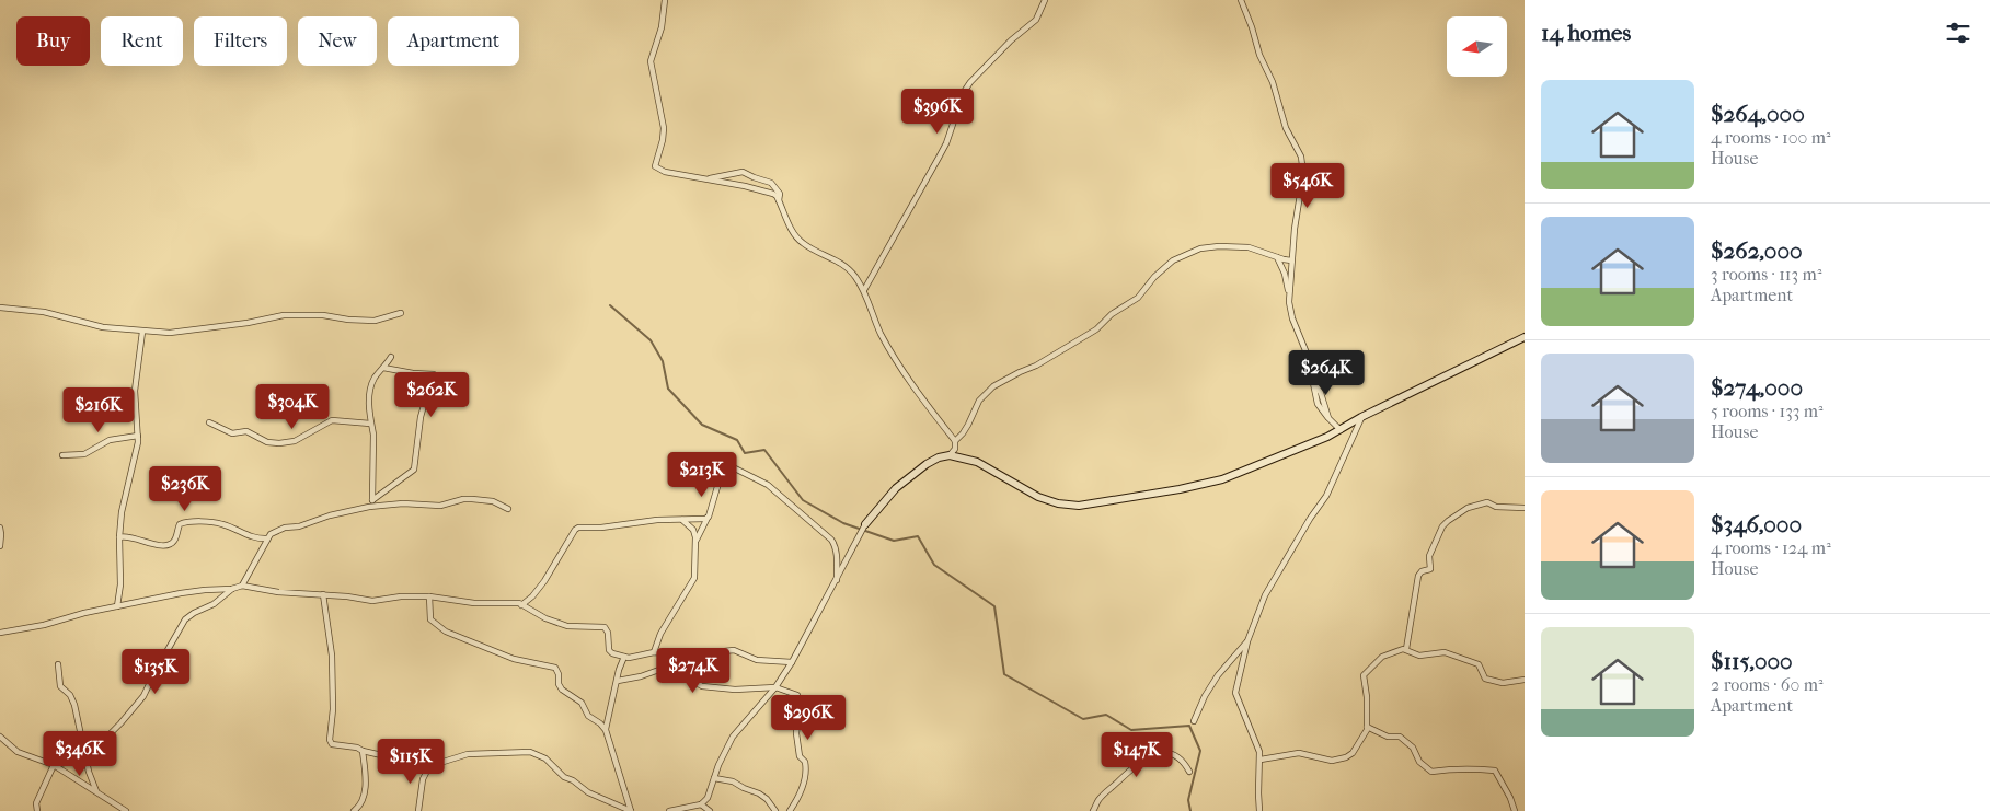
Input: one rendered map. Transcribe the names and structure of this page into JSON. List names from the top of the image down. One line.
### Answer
{"north":"left","page":{"heading":"14 homes","chip":["Buy","Rent","Filters","New","Apartment"],"list":[{"name":"$264,000","note":"4 rooms · 100 m² · House"},{"name":"$262,000","note":"3 rooms · 113 m² · Apartment"},{"name":"$274,000","note":"5 rooms · 133 m² · House"},{"name":"$346,000","note":"4 rooms · 124 m² · House"},{"name":"$115,000","note":"2 rooms · 60 m² · Apartment"}],"price":["$396K","$546K","$264K","$262K","$304K","$216K","$213K","$236K","$274K","$135K","$296K","$346K","$147K","$115K"]}}
